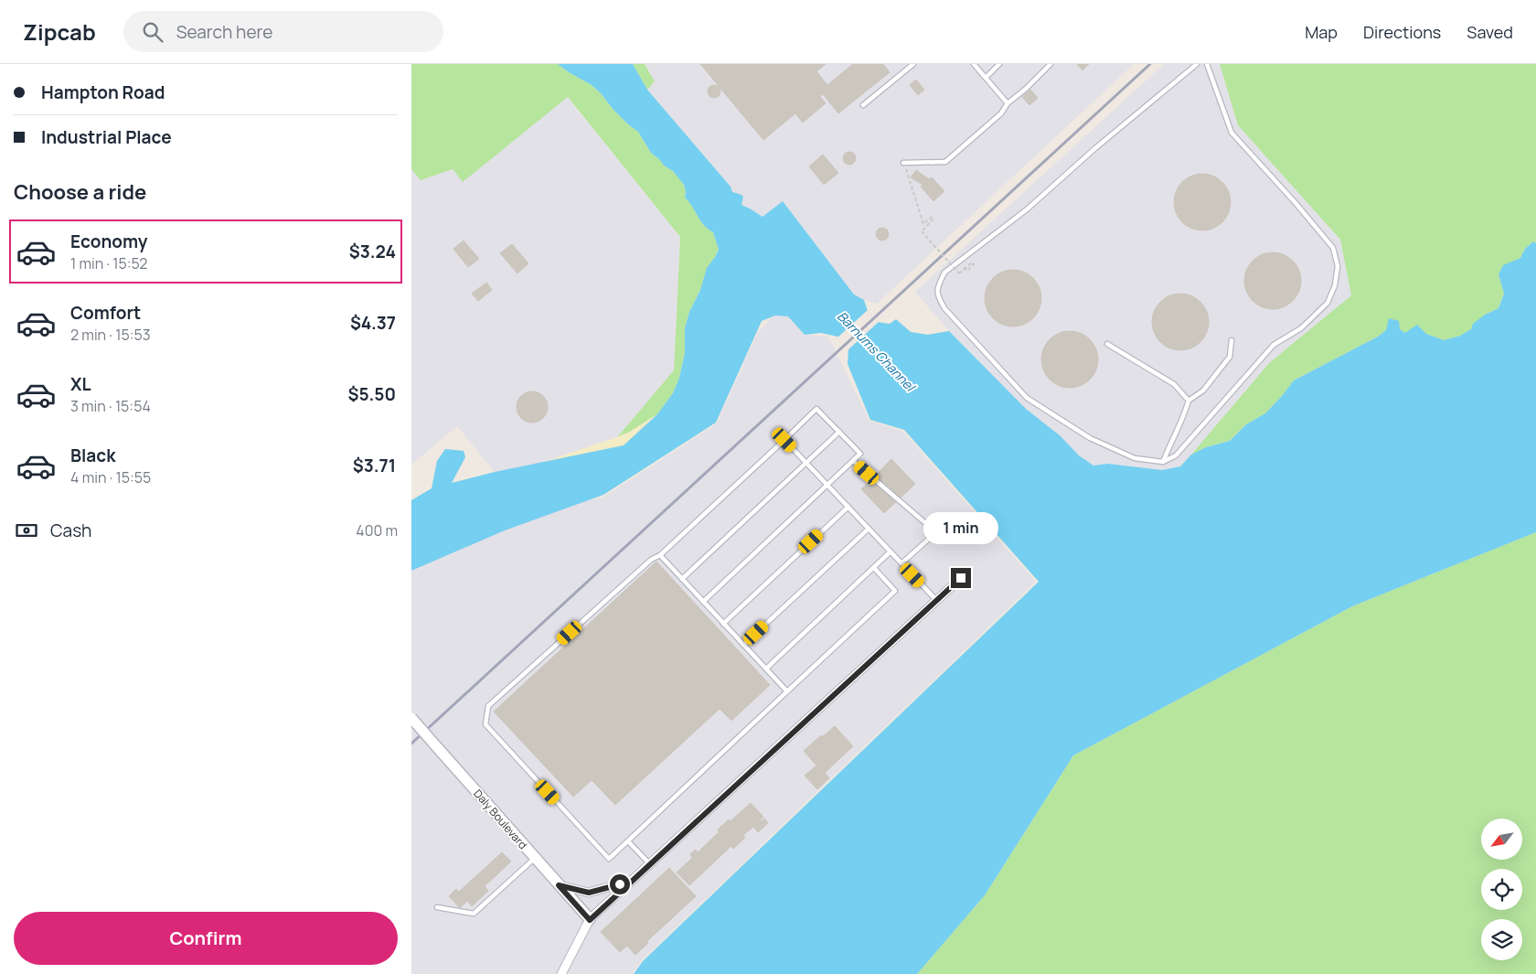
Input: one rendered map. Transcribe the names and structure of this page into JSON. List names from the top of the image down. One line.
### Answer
{"streets":{"street":["Daly Boulevard"]},"water":["Barnums Channel"],"north":"bottom left","page":{"header":"Zipcab","search":"Search here","nav":["Map","Directions","Saved"],"banner":["Hampton Road","Industrial Place"],"heading":"Choose a ride","list":[{"name":"Economy","note":"1 min · 15:52","value":"$3.24"},{"name":"Comfort","note":"2 min · 15:53","value":"$4.37"},{"name":"XL","note":"3 min · 15:54","value":"$5.50"},{"name":"Black","note":"4 min · 15:55","value":"$3.71"}],"pay":["Cash","400 m"],"bubble":"1 min","buttons":"Confirm"}}
